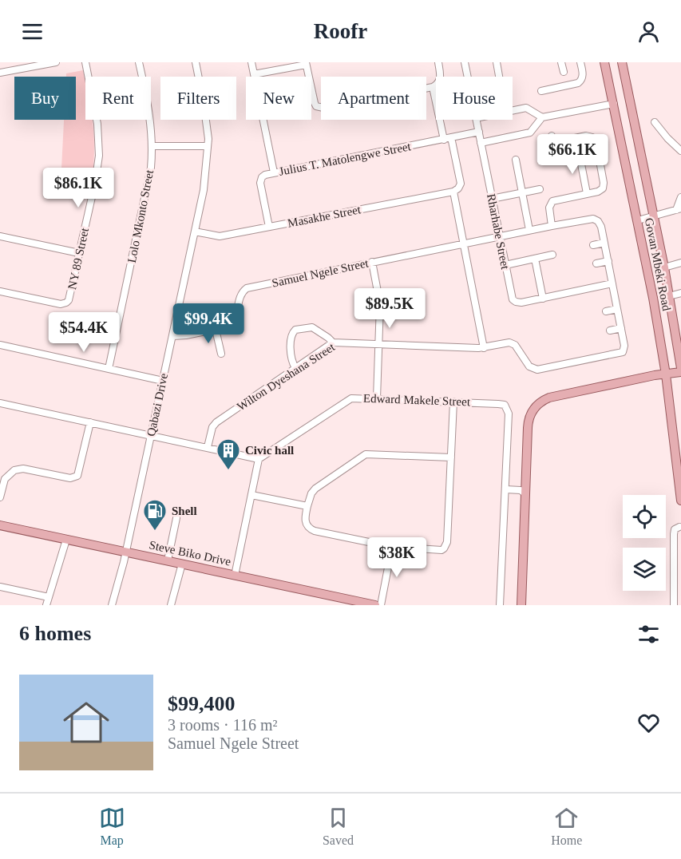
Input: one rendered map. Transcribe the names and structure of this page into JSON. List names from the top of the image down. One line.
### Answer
{"streets":{"main road":["Govan Mbeki Road","Steve Biko Drive"],"street":["Julius T. Matolengwe Street","Lolo Mkonto Street","Masakhe Street","Rharhabe Street","NY 89 Street","Samuel Ngele Street","Wilton Dyeshana Street","Edward Makele Street","Qabazi Drive"]},"crossings":[["Julius T. Matolengwe Street","Masakhe Street"],["Julius T. Matolengwe Street","Rharhabe Street"],["Masakhe Street","Qabazi Drive"],["Rharhabe Street","Samuel Ngele Street"],["Samuel Ngele Street","Qabazi Drive"],["Qabazi Drive","Steve Biko Drive"]],"places":{"building":["Civic hall"],"fuel station":["Shell"]},"page":{"header":"Roofr","chip":["Buy","Rent","Filters","New","Apartment","House"],"price":["$66.1K","$86.1K","$89.5K","$99.4K","$54.4K","$38K"],"heading":"6 homes","list":[{"name":"$99,400","note":"3 rooms · 116 m² · Samuel Ngele Street"}],"tabs":["Map","Saved","Home"]}}
